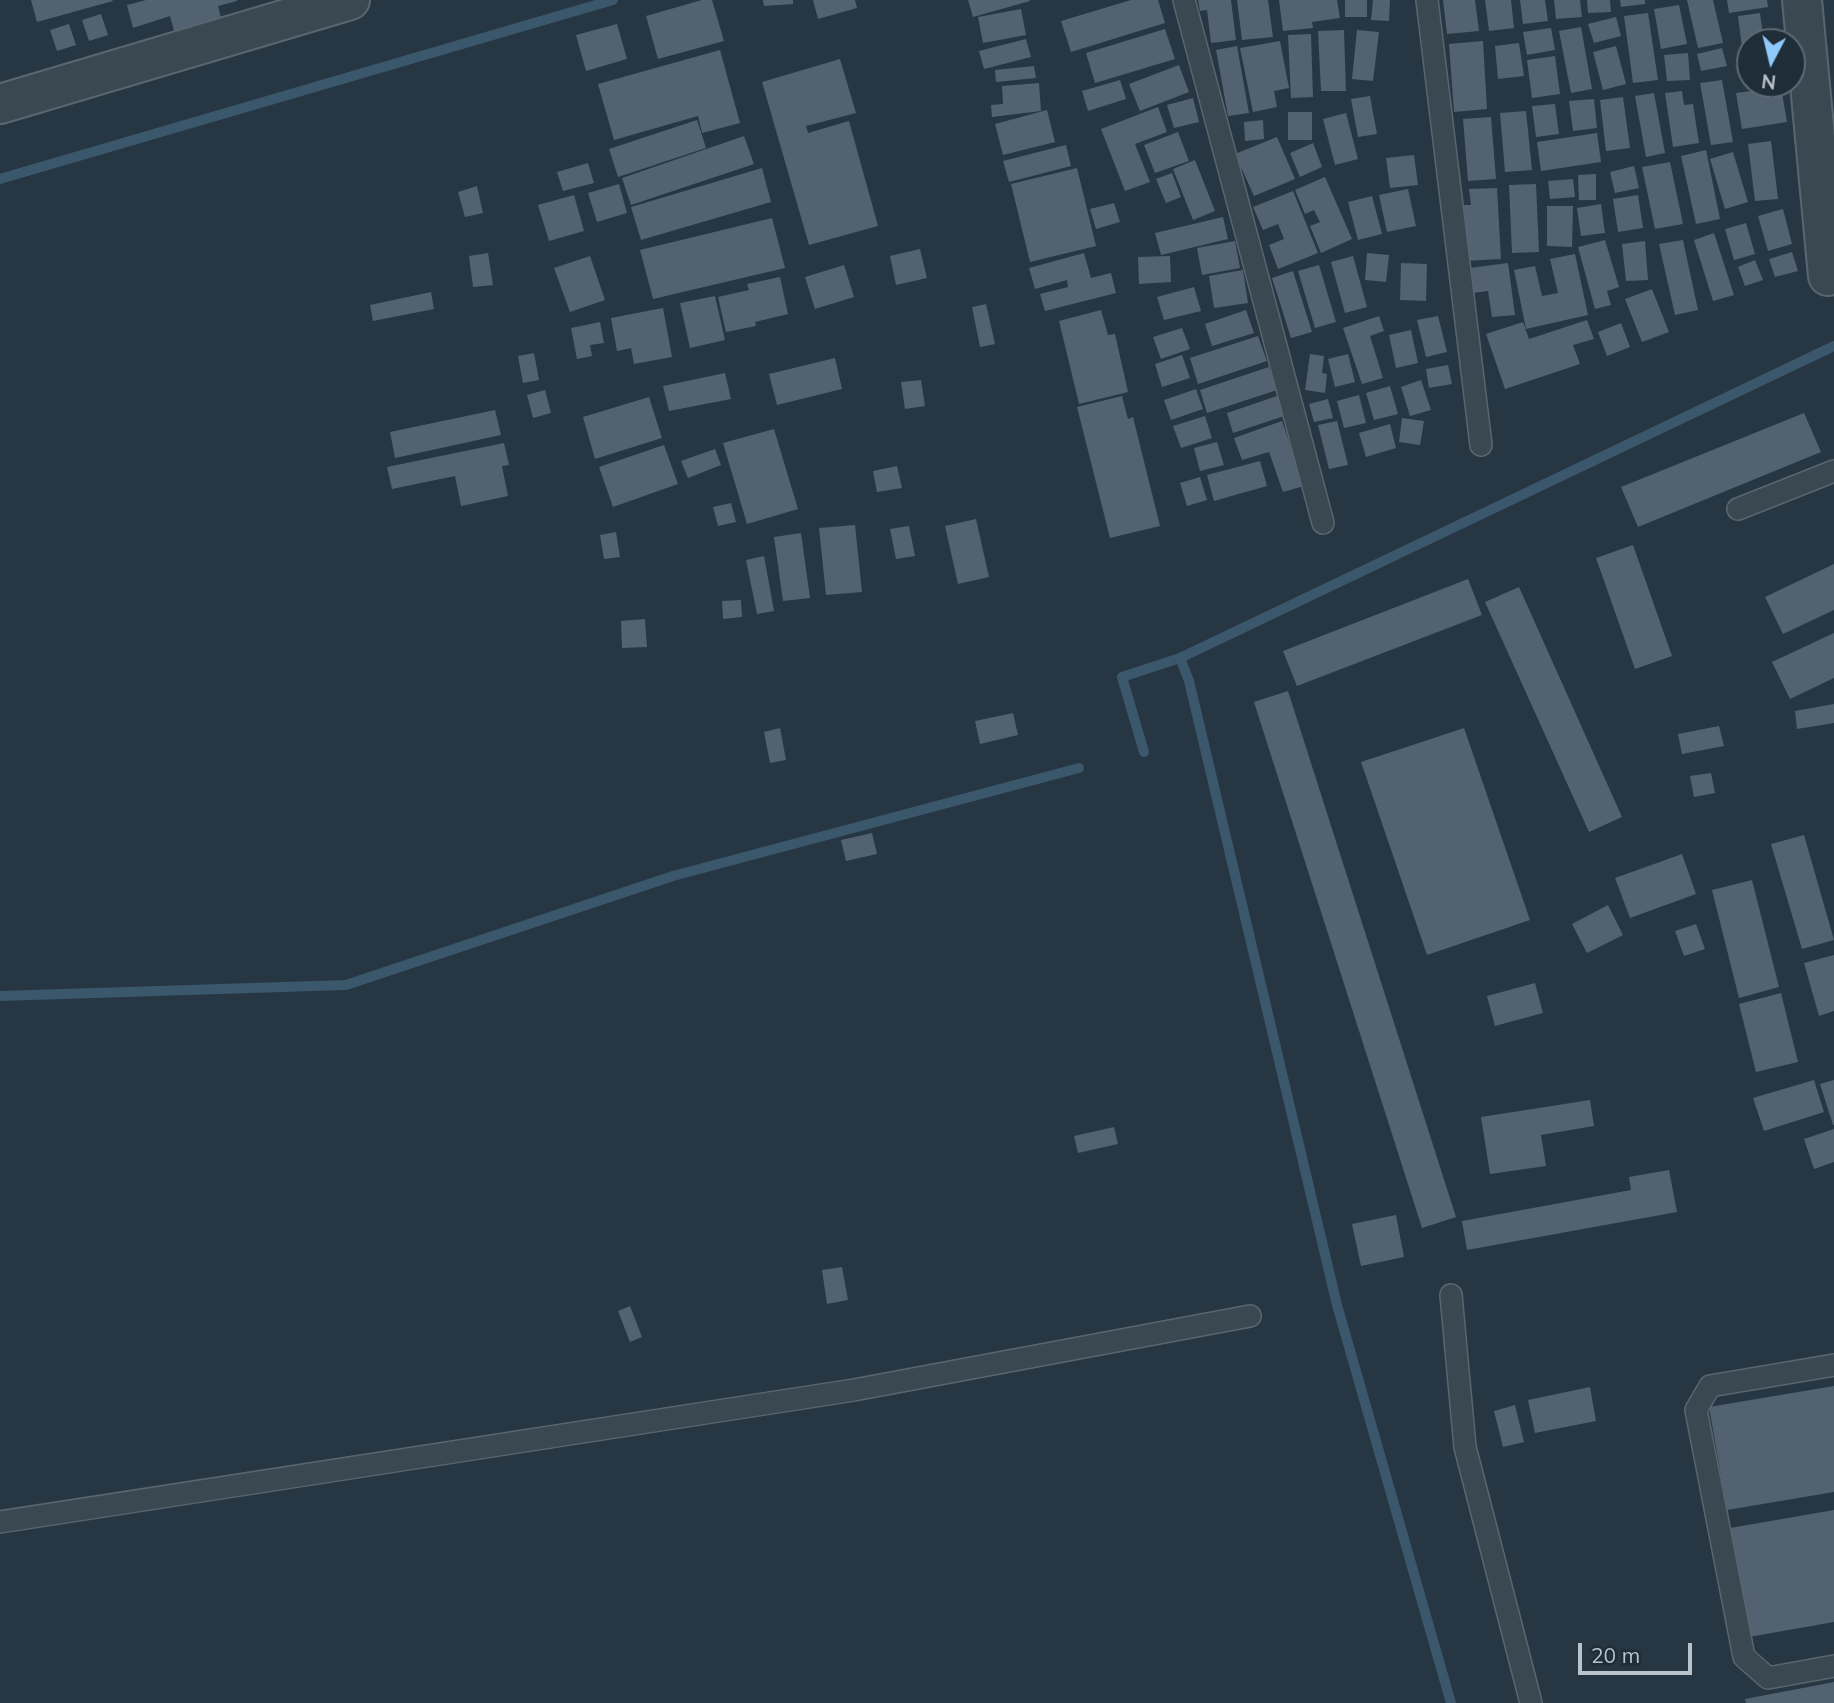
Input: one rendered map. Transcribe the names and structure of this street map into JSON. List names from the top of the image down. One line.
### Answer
{"scale_bar":"20 m","north":"bottom"}
